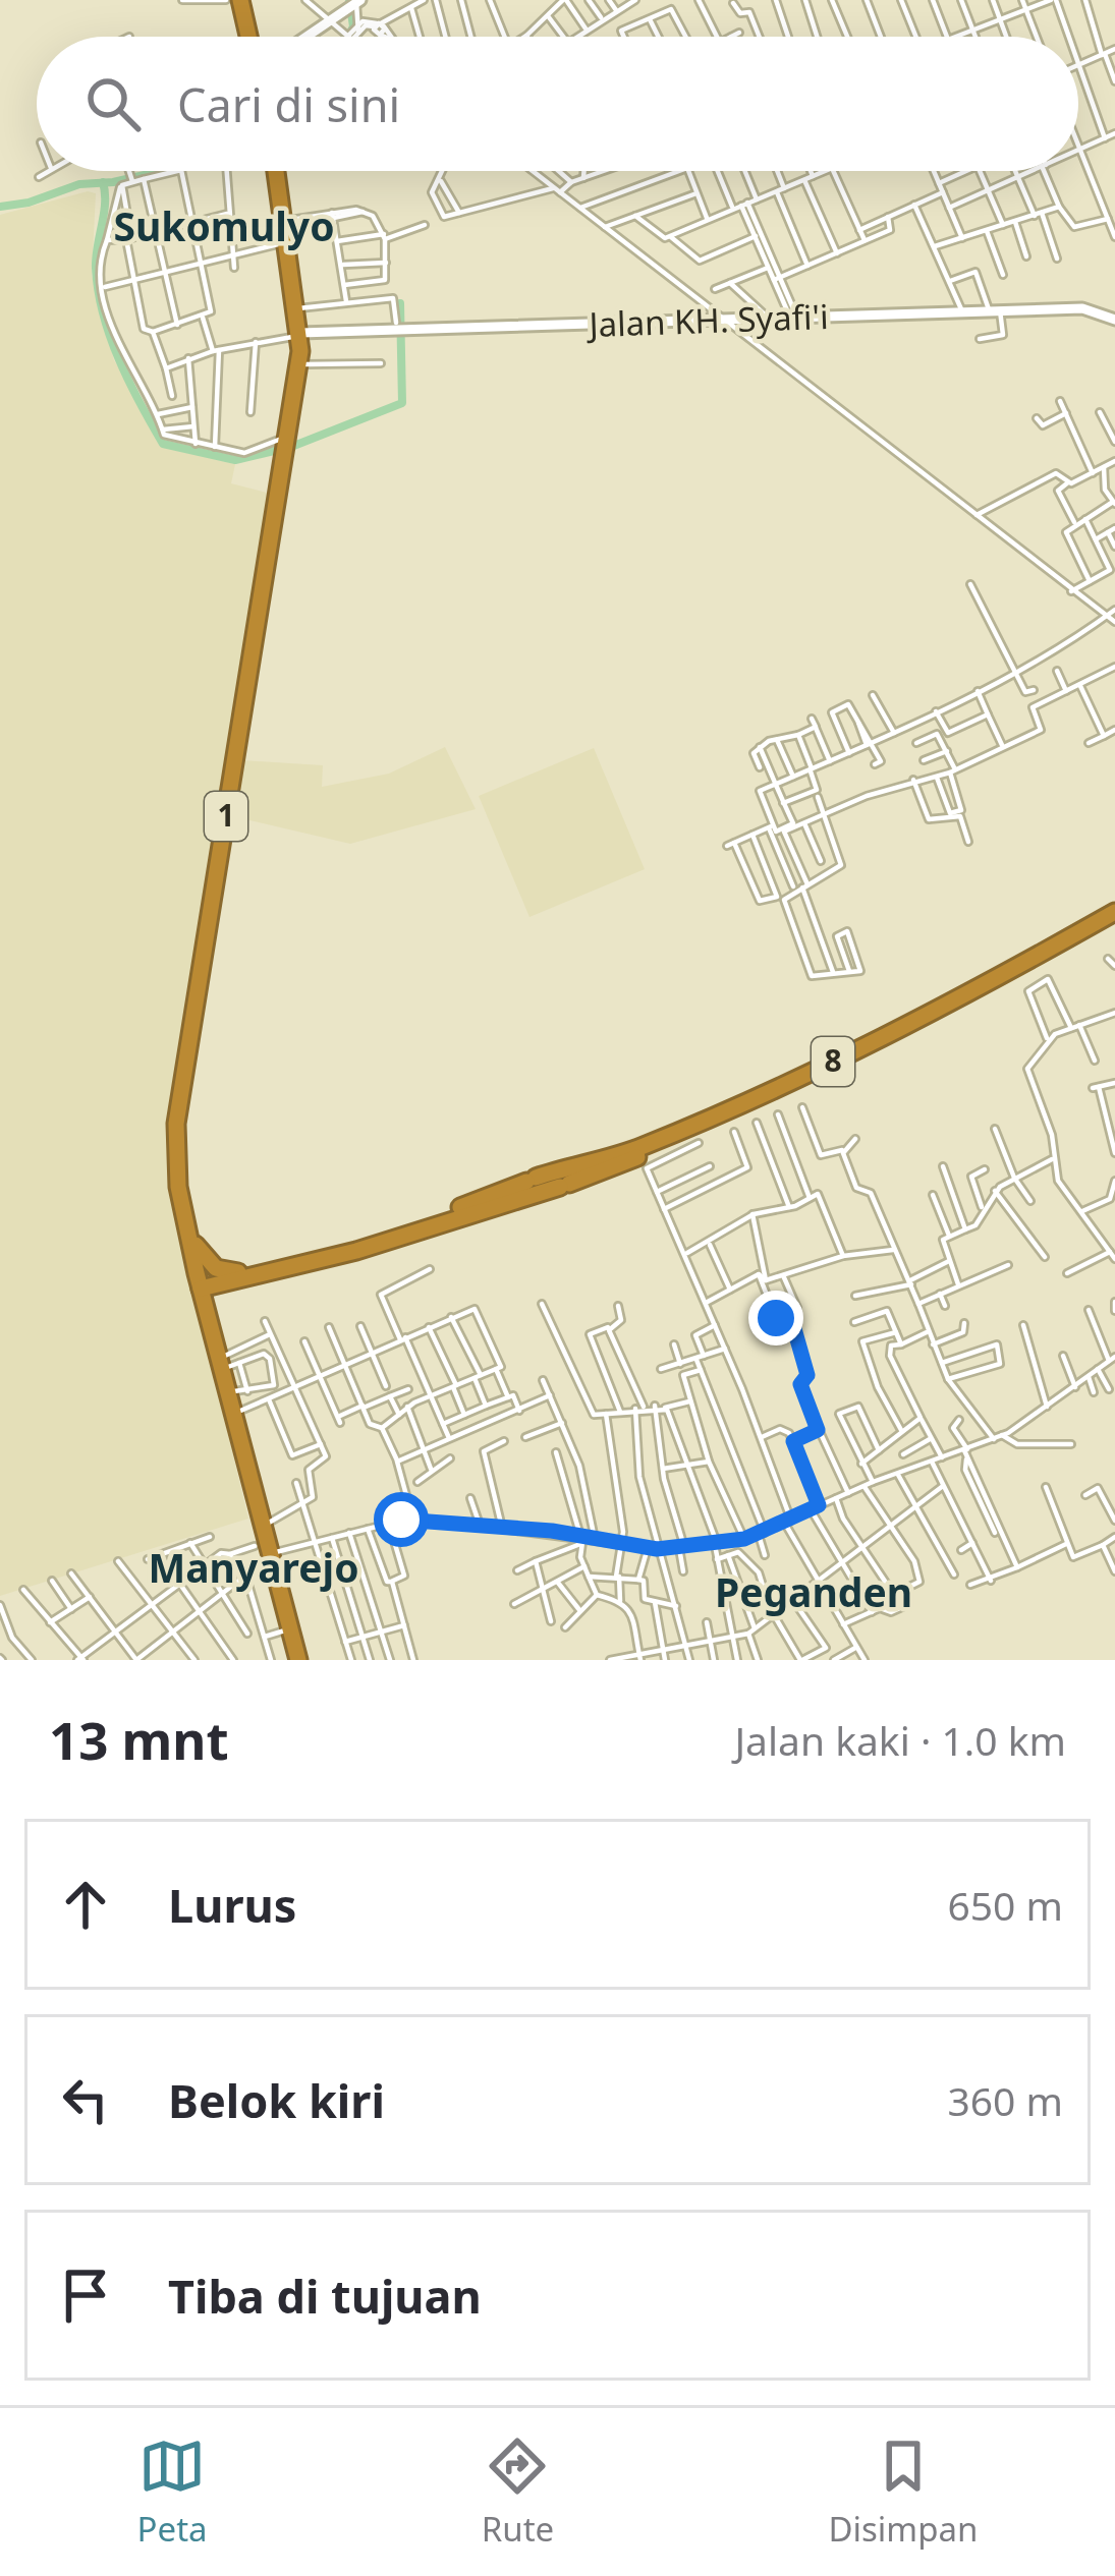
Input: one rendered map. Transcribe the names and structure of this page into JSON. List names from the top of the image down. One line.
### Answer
{"streets":{"highway":["1","8"],"main road":["Jalan KH. Syafi'i"]},"crossings":[["Jalan KH. Syafi'i","1"],["1","8"]],"districts":["Sukomulyo","Manyarejo","Peganden"],"page":{"search":"Cari di sini","heading":["13 mnt","Jalan kaki · 1.0 km"],"list":[["Lurus","650 m"],["Belok kiri","360 m"],"Tiba di tujuan"],"nav":["Peta","Rute","Disimpan"]}}
